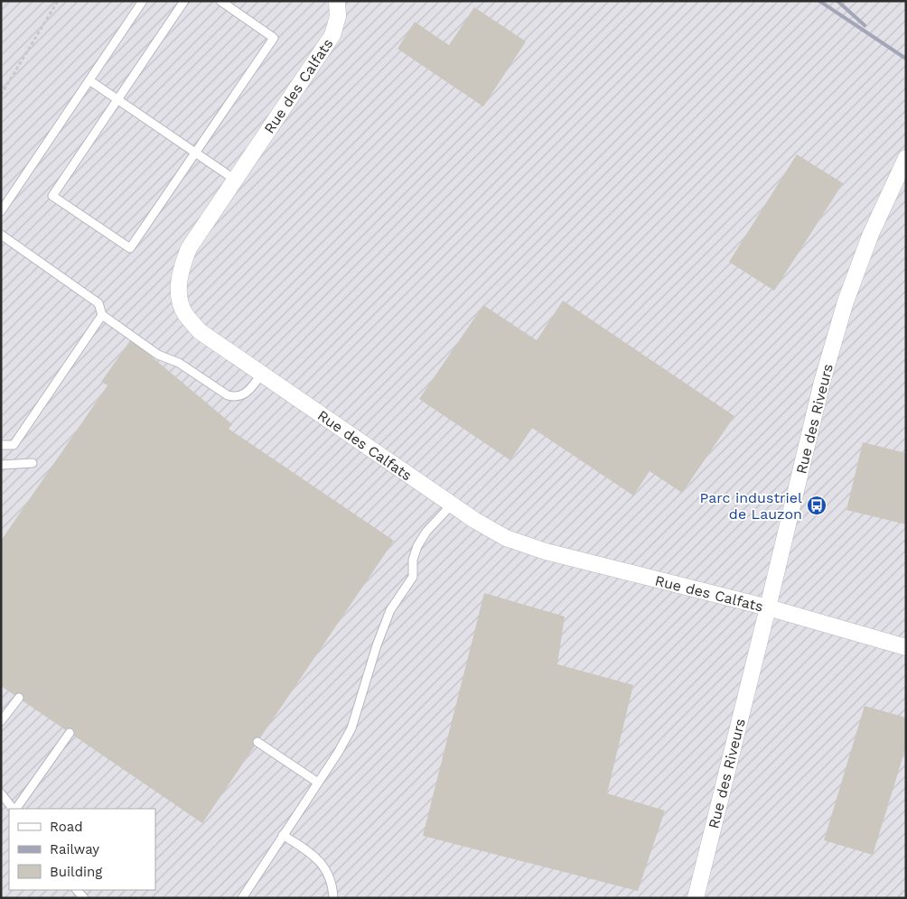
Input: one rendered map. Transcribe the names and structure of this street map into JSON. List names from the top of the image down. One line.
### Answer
{"streets":{"street":["Rue des Calfats","Rue des Riveurs"]},"crossings":[["Rue des Calfats","Rue des Riveurs"]],"places":{"bus stop":["Parc industriel de Lauzon"]},"legend":["Road","Railway","Building"]}
